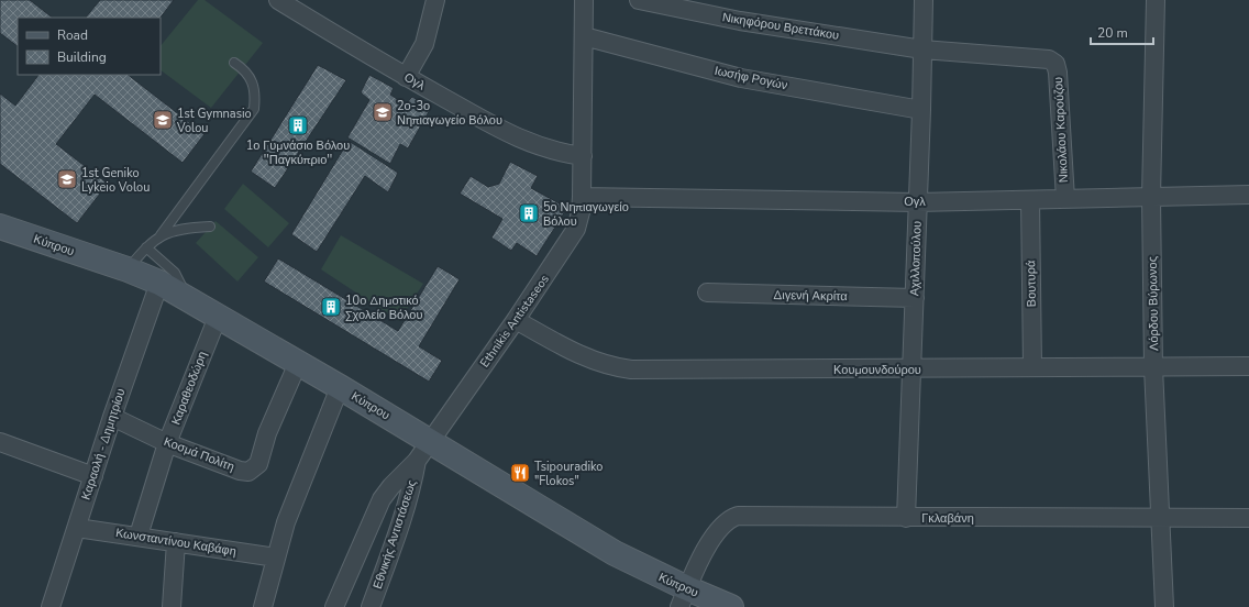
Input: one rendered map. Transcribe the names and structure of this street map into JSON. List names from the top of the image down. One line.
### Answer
{"streets":{"street":["Νικηφόρου Βρεττάκου","Ιωσήφ Ρογών","Ογλ","Νικολάου Καρούζου","Κύπρου","Αχιλλοπούλου","Βουτυρά","Διγενή Ακρίτα","Λόρδου Βύρωνος","Ethnikis Antistaseos","Κουμουνδούρου","Καραθεοδώρη","Καραολή - Δημητρίου","Κοσμά Πολίτη","Γκλαβάνη","Εθνικής Αντιστάσεως","Κωνσταντίνου Καβάφη"]},"crossings":[["Νικηφόρου Βρεττάκου","Νικολάου Καρούζου"],["Νικηφόρου Βρεττάκου","Αχιλλοπούλου"],["Ιωσήφ Ρογών","Αχιλλοπούλου"],["Ιωσήφ Ρογών","Ethnikis Antistaseos"],["Ογλ","Νικολάου Καρούζου"],["Ογλ","Αχιλλοπούλου"],["Ογλ","Βουτυρά"],["Ογλ","Λόρδου Βύρωνος"],["Ογλ","Ethnikis Antistaseos"],["Νικολάου Καρούζου","Αχιλλοπούλου"],["Κύπρου","Ethnikis Antistaseos"],["Κύπρου","Καραθεοδώρη"],["Κύπρου","Καραολή - Δημητρίου"],["Κύπρου","Κοσμά Πολίτη"],["Κύπρου","Γκλαβάνη"],["Κύπρου","Εθνικής Αντιστάσεως"],["Αχιλλοπούλου","Διγενή Ακρίτα"],["Αχιλλοπούλου","Κουμουνδούρου"],["Αχιλλοπούλου","Γκλαβάνη"],["Βουτυρά","Κουμουνδούρου"],["Λόρδου Βύρωνος","Κουμουνδούρου"],["Λόρδου Βύρωνος","Γκλαβάνη"],["Ethnikis Antistaseos","Κουμουνδούρου"],["Ethnikis Antistaseos","Εθνικής Αντιστάσεως"],["Καραθεοδώρη","Κοσμά Πολίτη"],["Καραθεοδώρη","Κωνσταντίνου Καβάφη"],["Καραολή - Δημητρίου","Κοσμά Πολίτη"],["Καραολή - Δημητρίου","Κωνσταντίνου Καβάφη"]],"places":{"school or university":["2ο-3ο Νηπιαγωγείο Βόλου","1st Gymnasio Volou","1st Geniko Lykeio Volou"],"building":["1ο Γυμνάσιο Βόλου ''Παγκύπριο''","5ο Νηπιαγωγείο Βόλου","10ο Δημοτικό Σχολείο Βόλου"],"restaurant":["Tsipouradiko \"Flokos\""]},"legend":["Road","Building"],"scale_bar":"20 m"}
